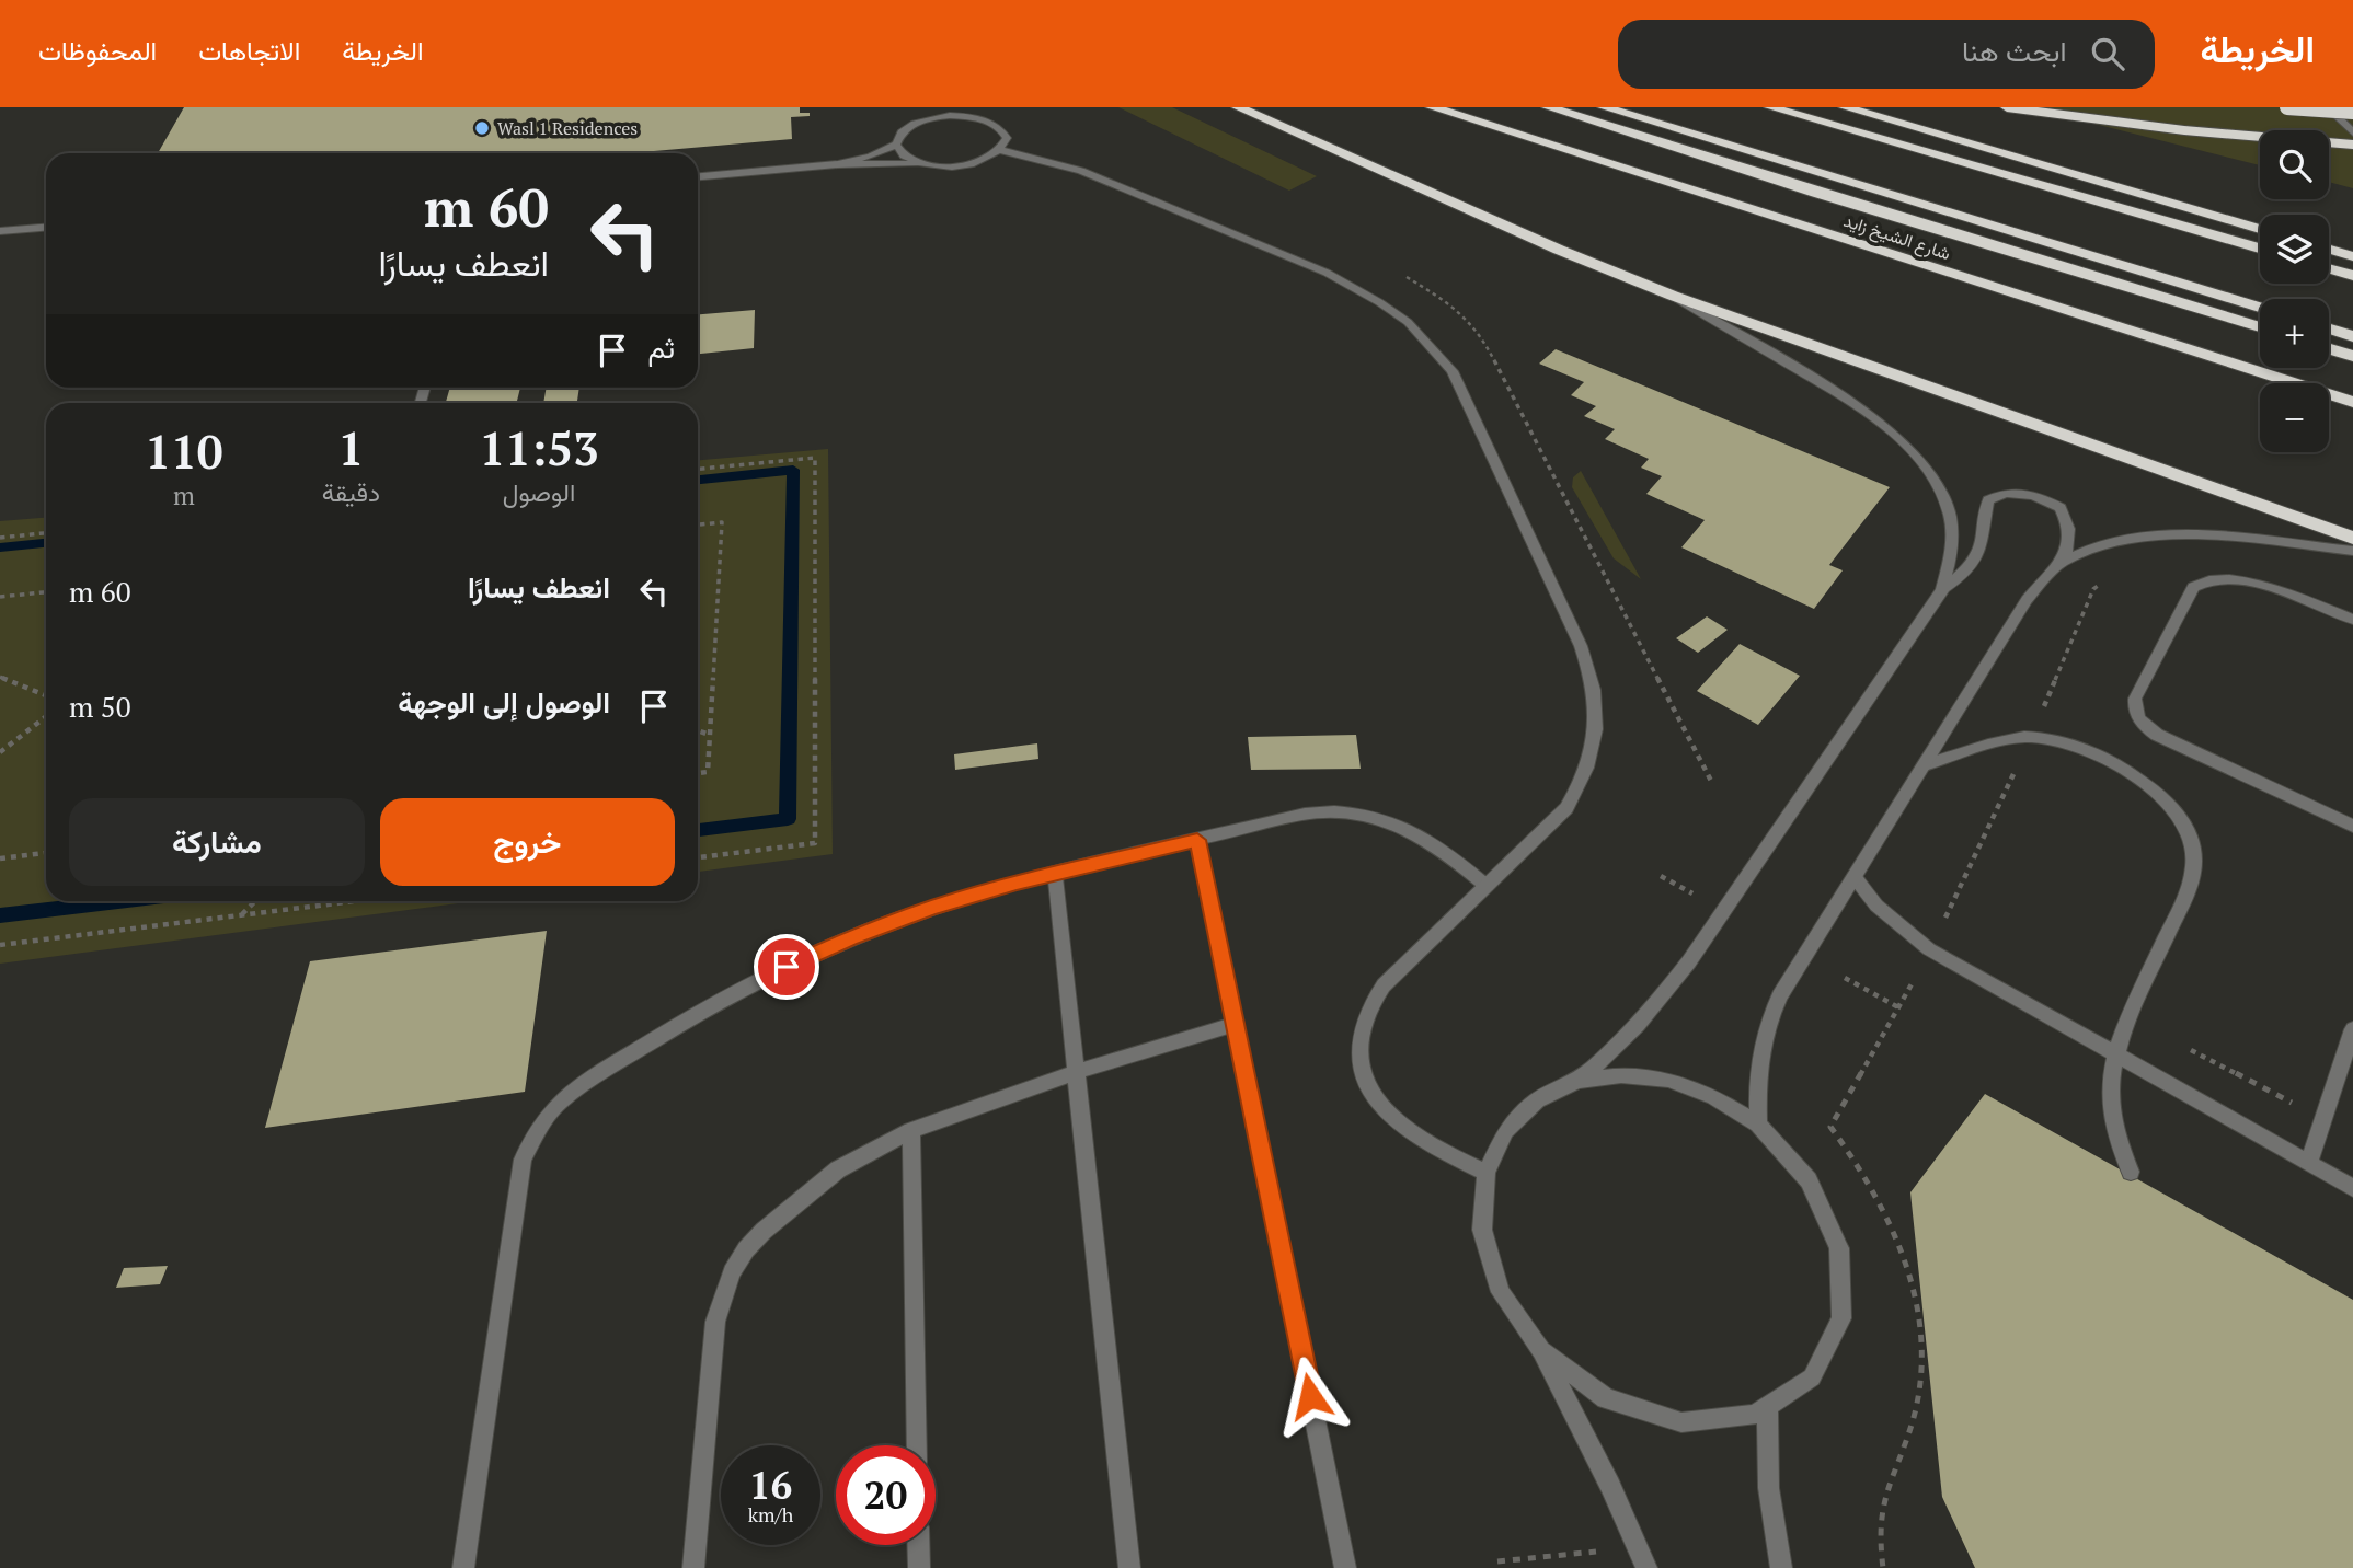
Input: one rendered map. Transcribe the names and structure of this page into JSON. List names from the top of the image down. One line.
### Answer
{"streets":{"highway":["شارع الشيخ زايد"]},"places":["Wasl 1 Residences"],"page":{"header":"الخريطة","search":"ابحث هنا","nav":["الخريطة","الاتجاهات","المحفوظات"],"map_buttons":["+","−"],"turn":["60 m","انعطف يسارًا"],"then":"ثم","eta":["11:53","الوصول","1","دقيقة","110","m"],"list":[{"name":"انعطف يسارًا","value":"60 m"},{"name":"الوصول إلى الوجهة","value":"50 m"}],"buttons":["خروج","مشاركة"],"speed":"16 km/h","limit":"20"}}
